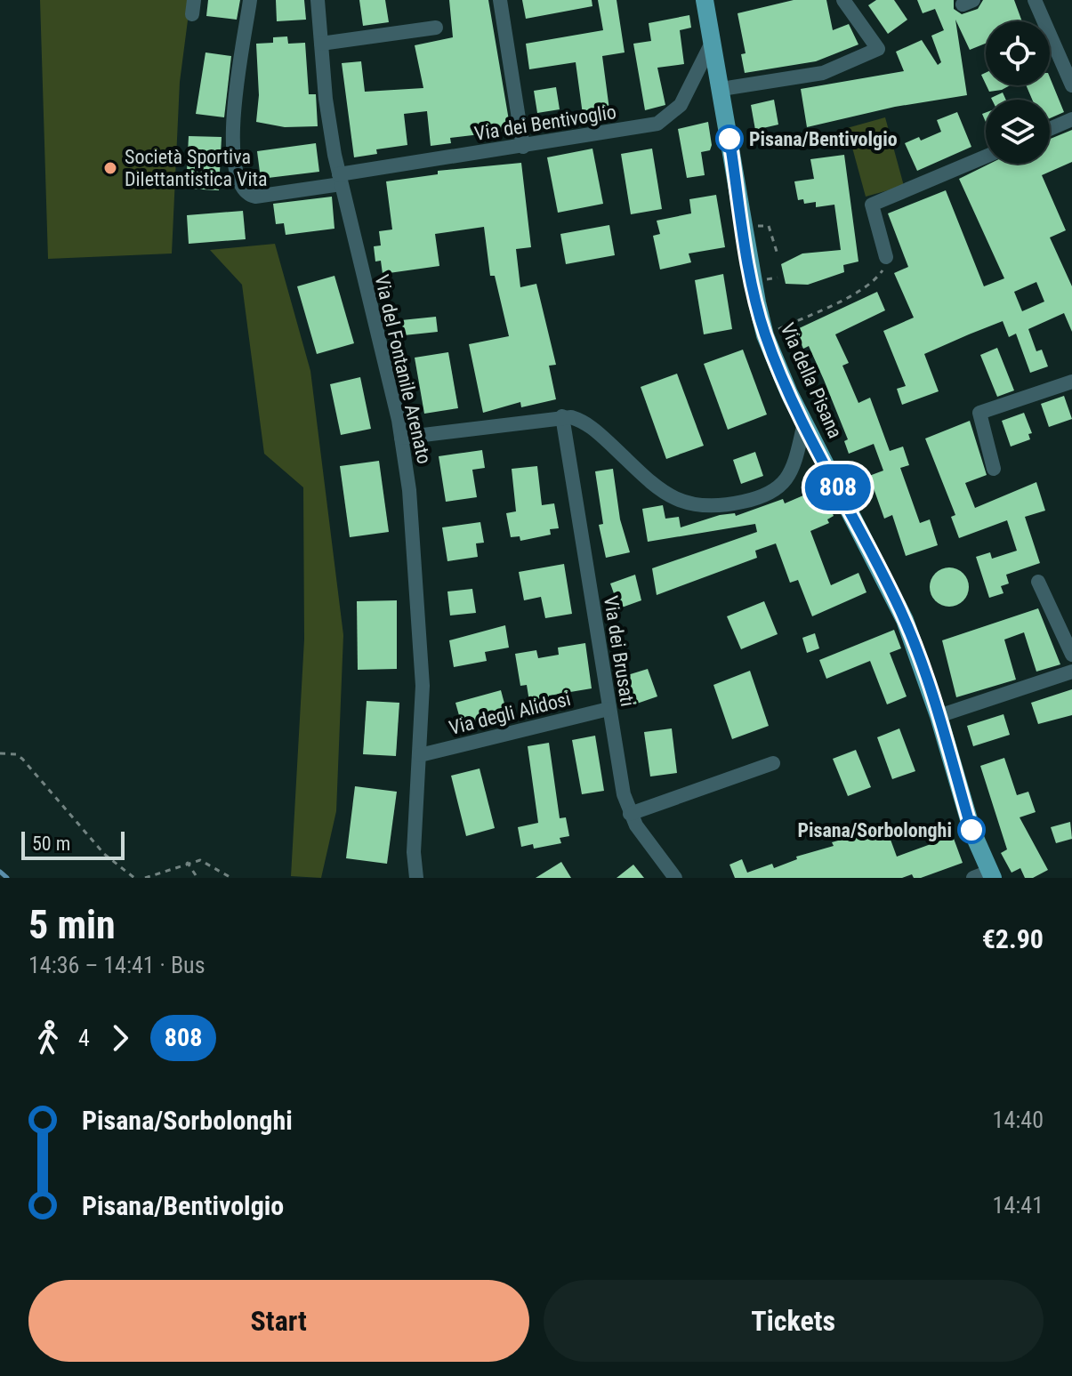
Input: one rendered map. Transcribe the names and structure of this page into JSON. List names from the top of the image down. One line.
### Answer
{"streets":{"main road":["Via della Pisana"],"street":["Via dei Bentivoglio","Via del Fontanile Arenato","Via dei Brusati","Via degli Alidosi"]},"crossings":[["Via dei Bentivoglio","Via del Fontanile Arenato"],["Via dei Bentivoglio","Via della Pisana"],["Via del Fontanile Arenato","Via degli Alidosi"],["Via dei Brusati","Via degli Alidosi"]],"places":["Pisana/Bentivolgio","Società Sportiva Dilettantistica Vita","Pisana/Sorbolonghi"],"lines":["bus line 808"],"scale_bar":"50 m","page":{"on_map":"808","scale":"50 m","heading":["5 min","14:36 – 14:41 · Bus","€2.90"],"legs":["4","808"],"list":[{"name":"Pisana/Sorbolonghi","value":"14:40"},{"name":"Pisana/Bentivolgio","value":"14:41"}],"buttons":["Start","Tickets"]}}
